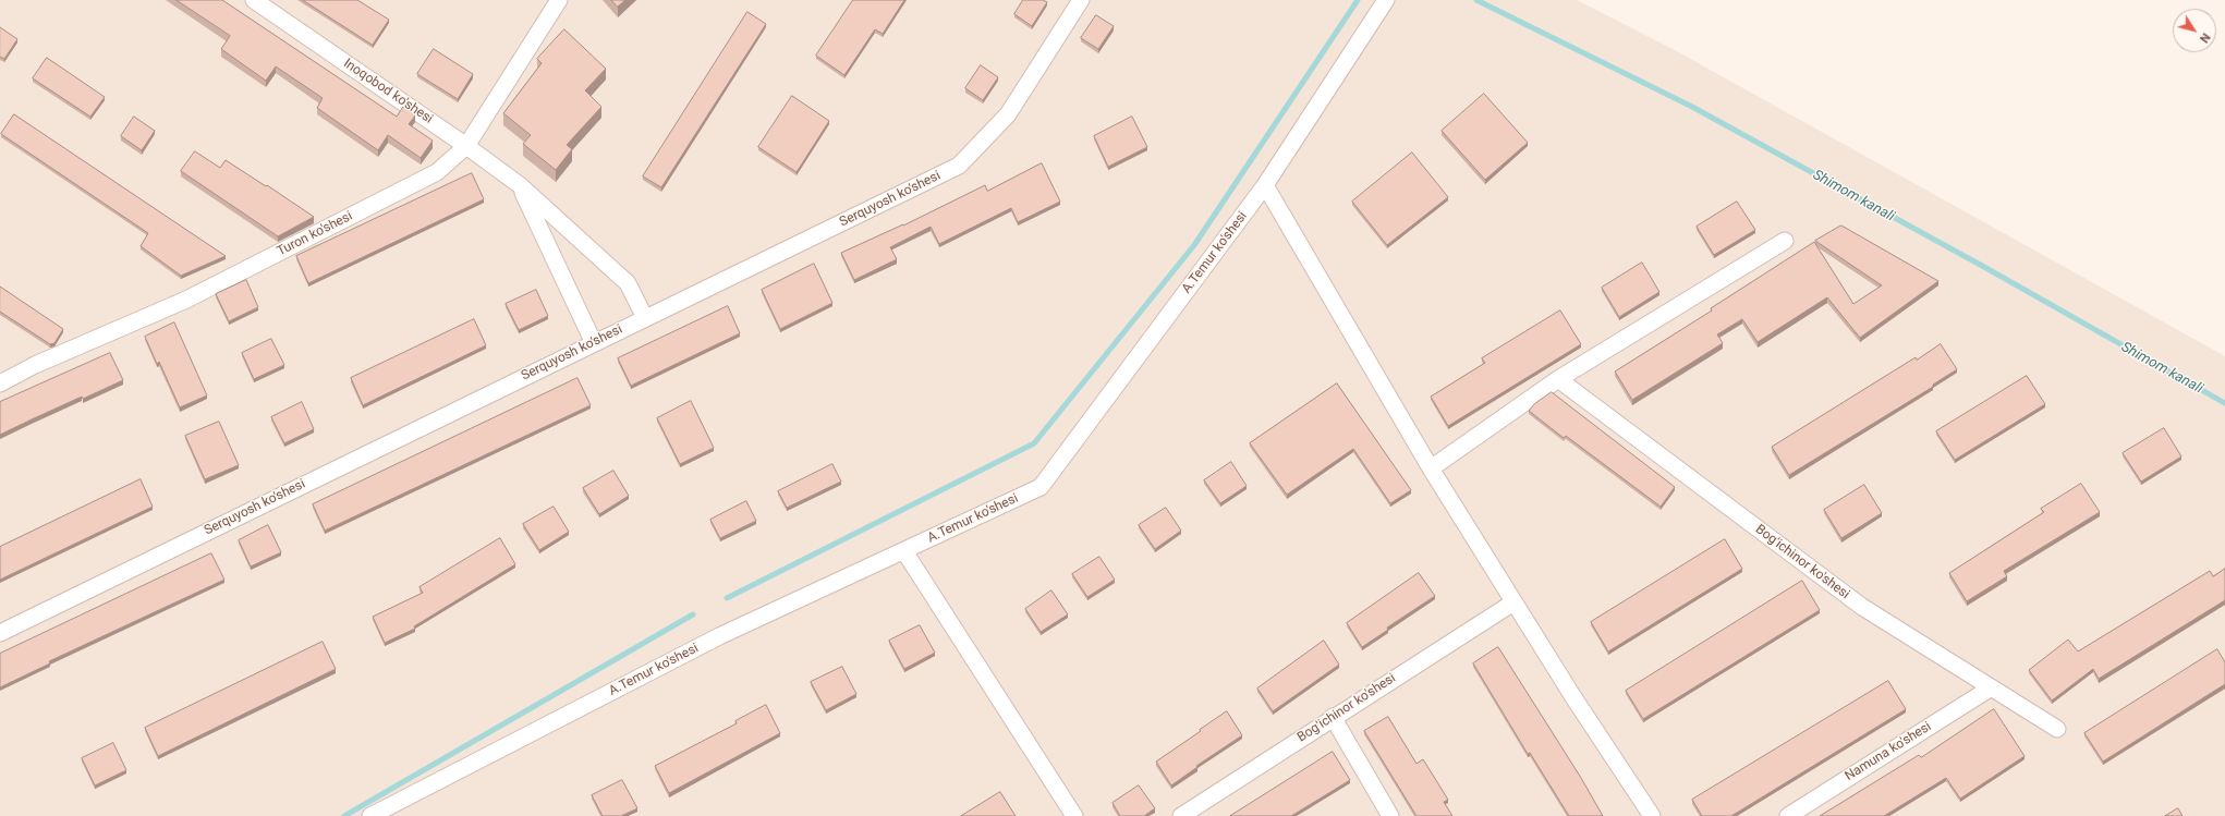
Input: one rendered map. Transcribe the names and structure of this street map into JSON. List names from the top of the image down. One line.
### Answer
{"streets":{"street":["Inoqobod ko'shesi","Serquyosh ko'shesi","Turon ko'shesi","A.Temur ko'shesi","Bog'ichinor ko'shesi","Namuna ko'shesi"]},"crossings":[["Inoqobod ko'shesi","Serquyosh ko'shesi"],["Inoqobod ko'shesi","Turon ko'shesi"],["Bog'ichinor ko'shesi","Namuna ko'shesi"]],"water":["Shimom kanali"],"north":"bottom right"}
